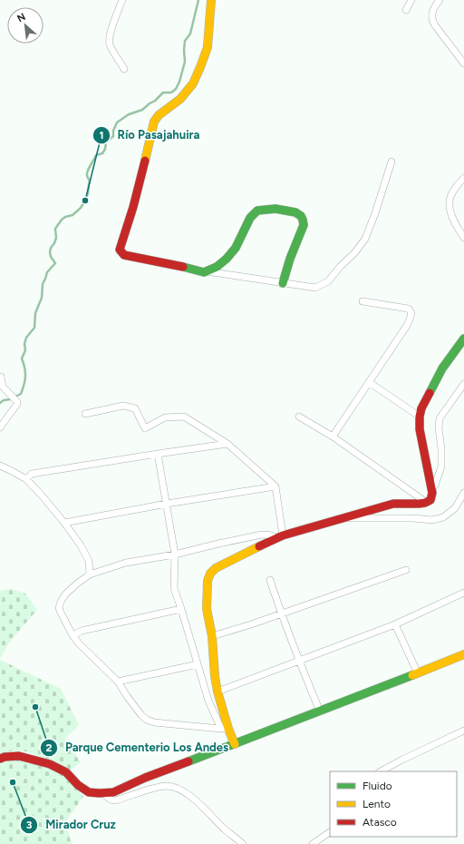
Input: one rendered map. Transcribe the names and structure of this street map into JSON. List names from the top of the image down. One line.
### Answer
{"places":["Río Pasajahuira","Parque Cementerio Los Andes","Mirador Cruz"],"legend":["Fluido","Lento","Atasco"],"north":"top left"}
